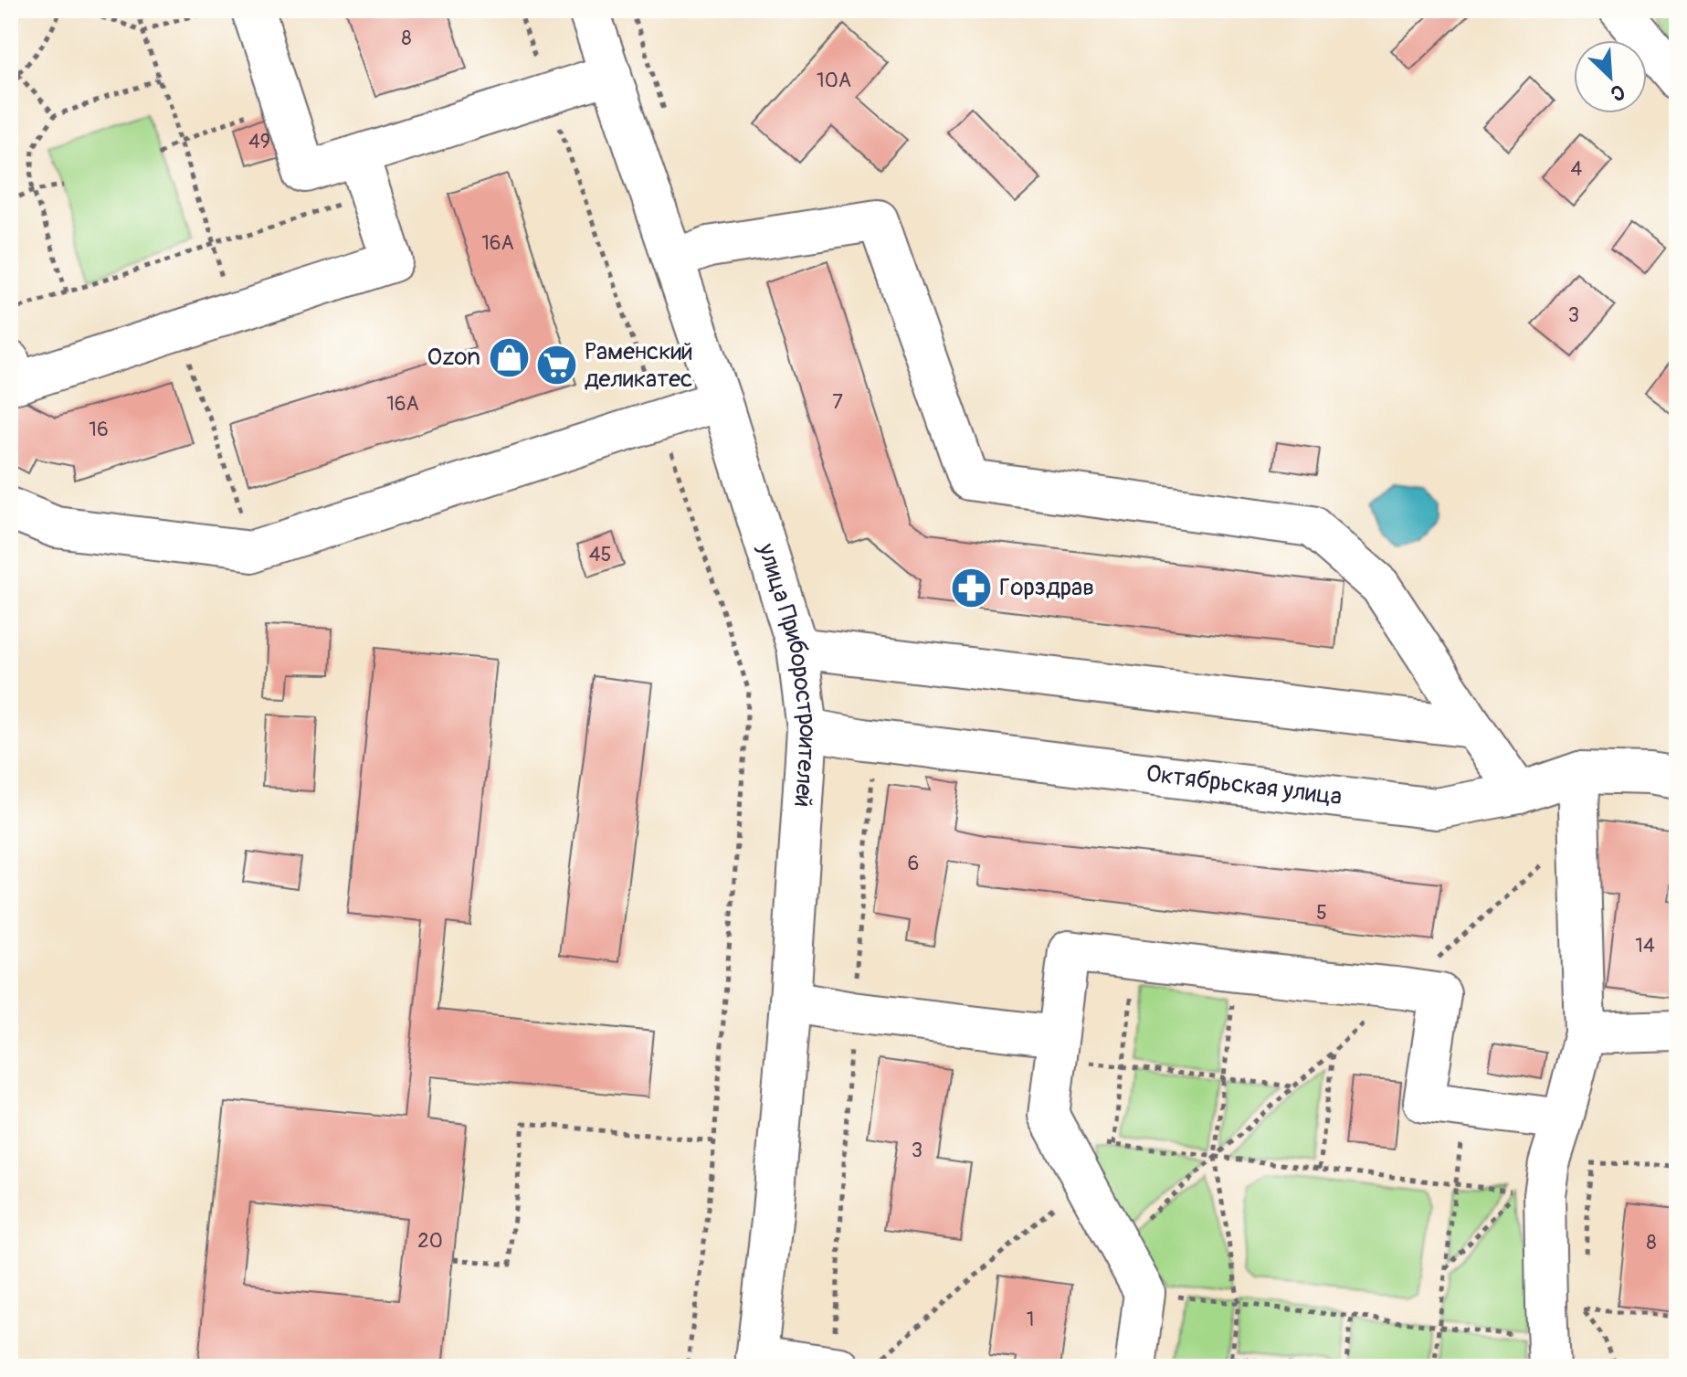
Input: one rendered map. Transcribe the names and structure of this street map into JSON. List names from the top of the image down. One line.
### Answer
{"streets":{"street":["улица Приборостроителей","Октябрьская улица"]},"crossings":[["улица Приборостроителей","Октябрьская улица"]],"places":{"shop":["Ozon"],"supermarket":["Раменский деликатес"],"pharmacy":["Горздрав"]},"house_numbers":["8","10А","49","4","16А","3","7","16А","16","45","6","5","14","3","20","8","1"],"north":"bottom right"}
